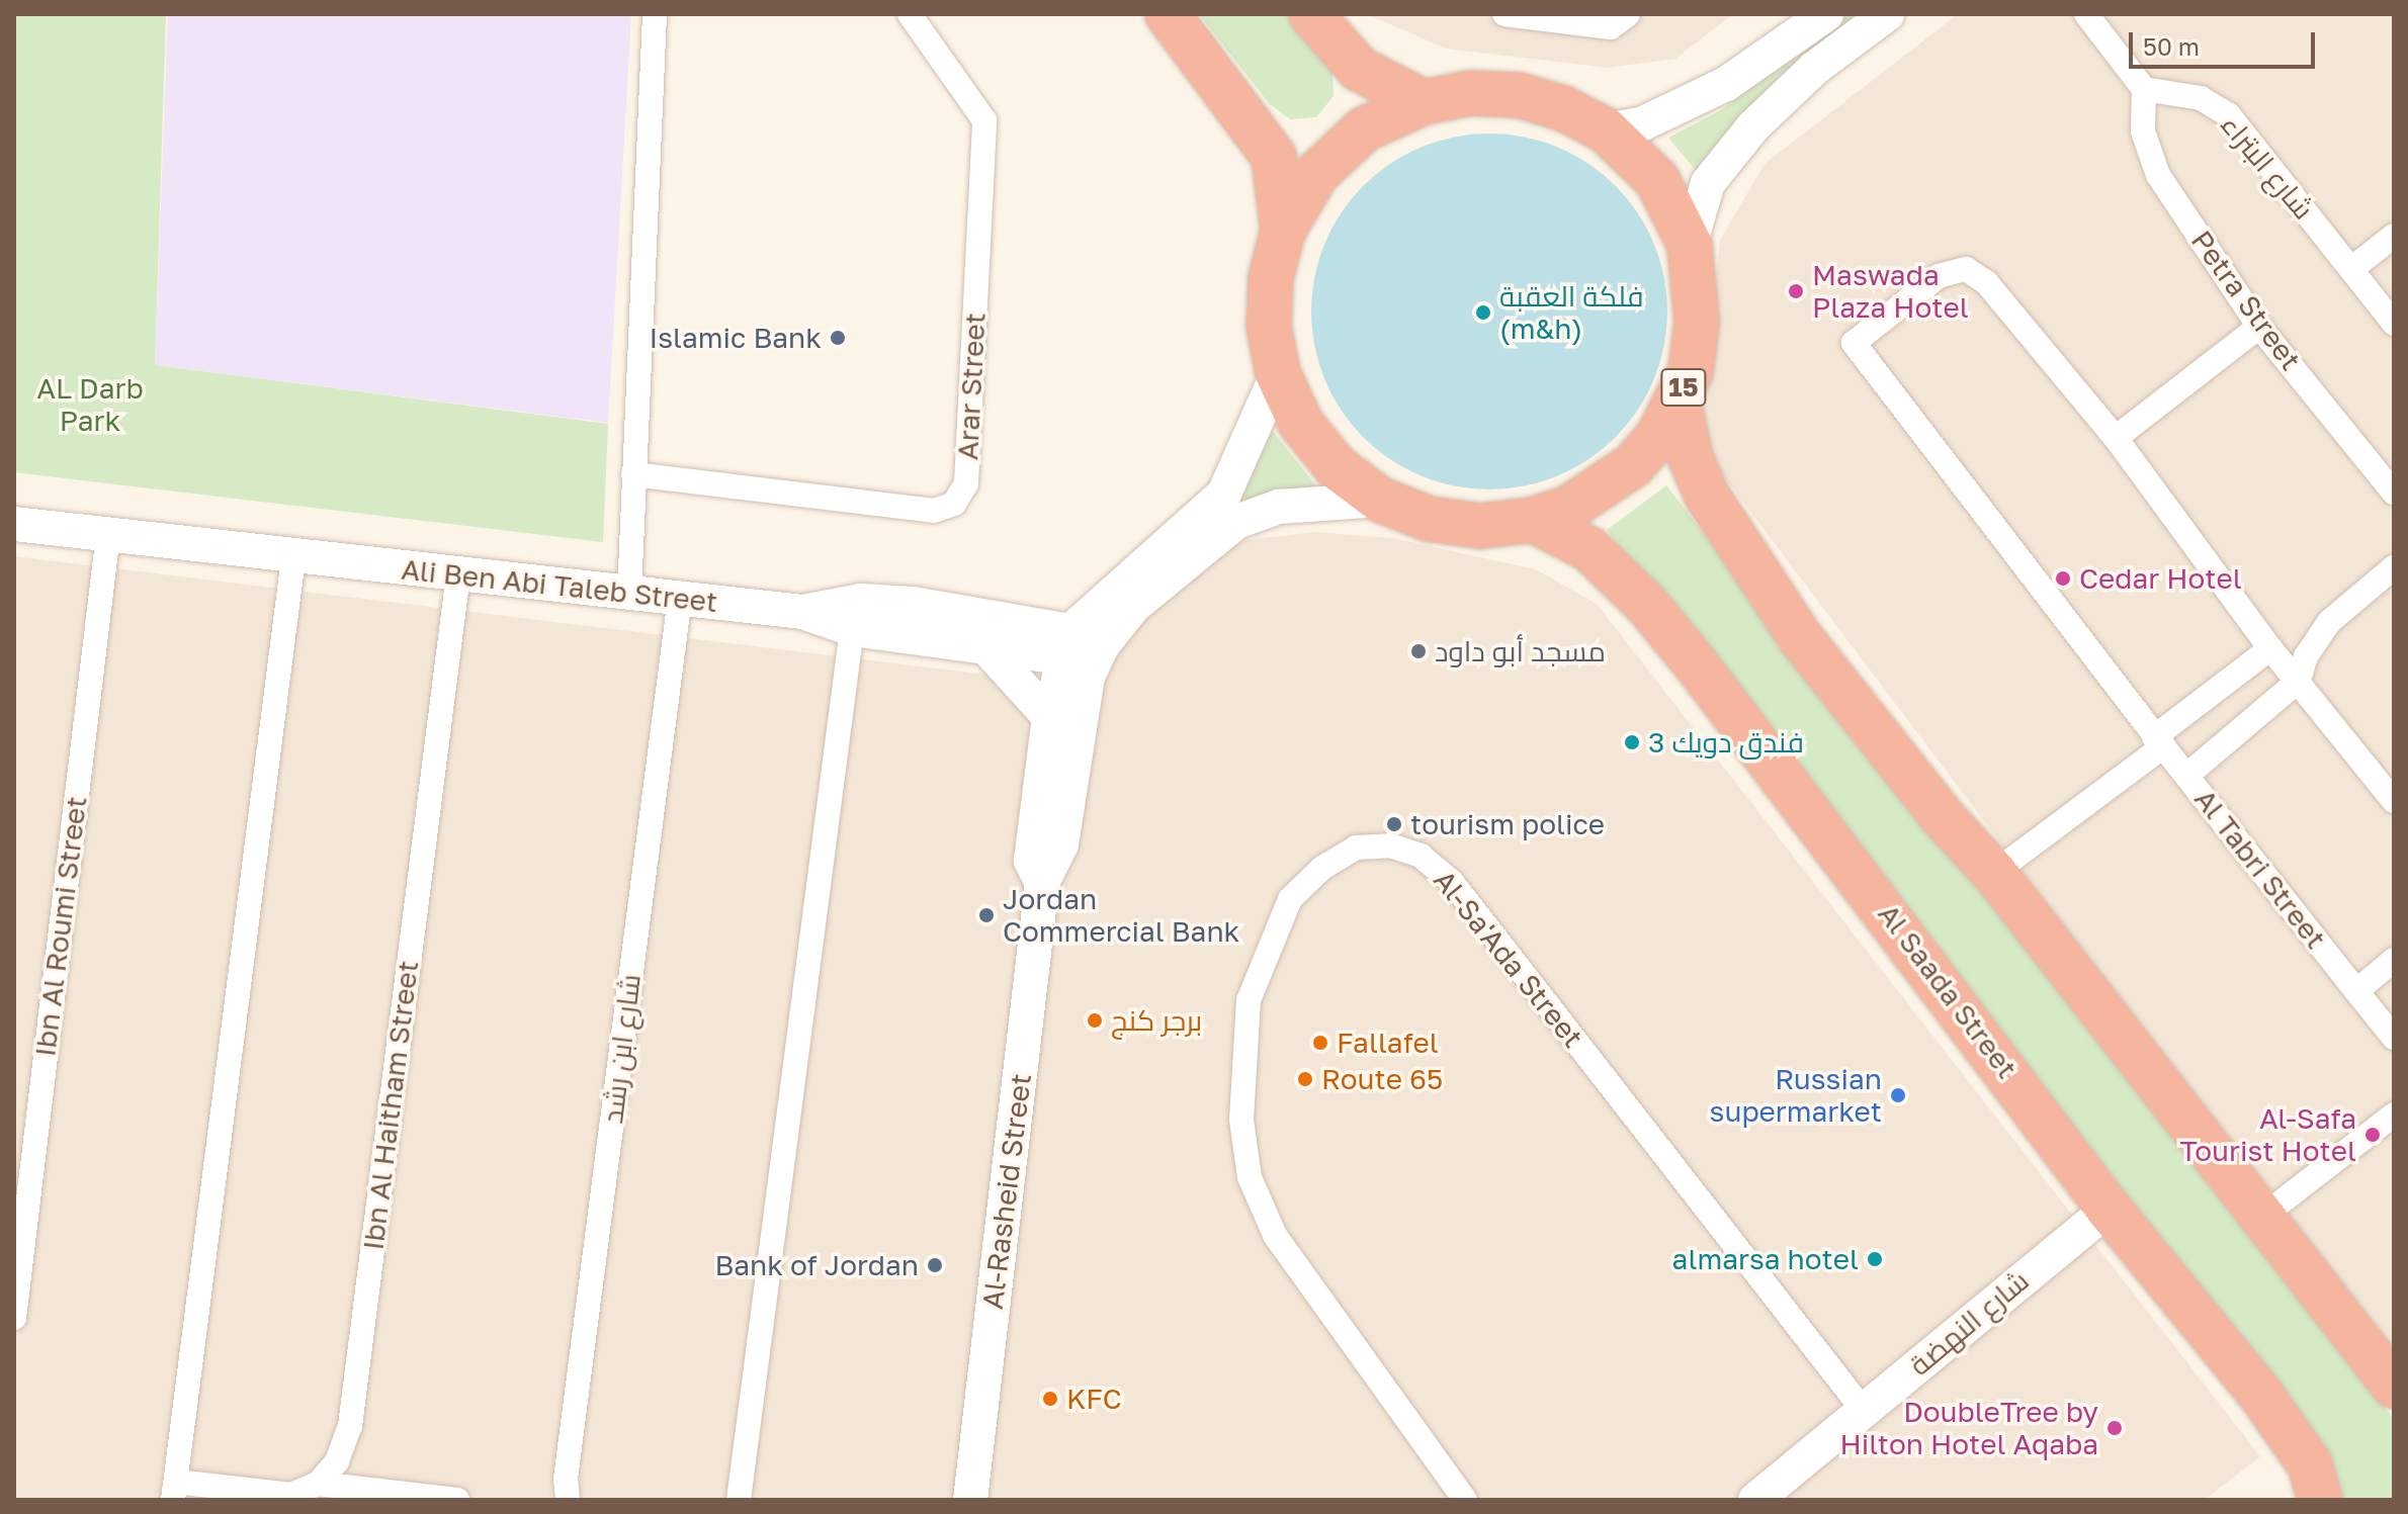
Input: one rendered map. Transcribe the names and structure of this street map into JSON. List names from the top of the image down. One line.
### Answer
{"streets":{"highway":["15","Al Saada Street"],"main road":["Ali Ben Abi Taleb Street","Al-Rasheid Street","شارع النهضة"],"street":["شارع البتراء","Petra Street","Arar Street","Al Tabri Street","Ibn Al Roumi Street","Al-Sa'Ada Street","شارع ابن رشد","Ibn Al Haitham Street"]},"crossings":[["شارع البتراء","Petra Street"],["15","Al Saada Street"],["15","Al-Rasheid Street"],["Ali Ben Abi Taleb Street","Ibn Al Roumi Street"],["Ali Ben Abi Taleb Street","شارع ابن رشد"],["Ali Ben Abi Taleb Street","Ibn Al Haitham Street"],["Ali Ben Abi Taleb Street","Al-Rasheid Street"],["Al-Sa'Ada Street","شارع النهضة"],["Al Saada Street","شارع النهضة"]],"parks":["AL Darb Park"],"places":["Maswada Plaza Hotel","فلكة العقبة (m&h)","Islamic Bank","Cedar Hotel","مسجد أبو داود","فندق دويك 3","tourism police","Jordan Commercial Bank","برجر كنج","Fallafel","Route 65","Russian supermarket","Al-Safa Tourist Hotel","almarsa hotel","Bank of Jordan","KFC","DoubleTree by Hilton Hotel Aqaba"],"scale_bar":"50 m"}
